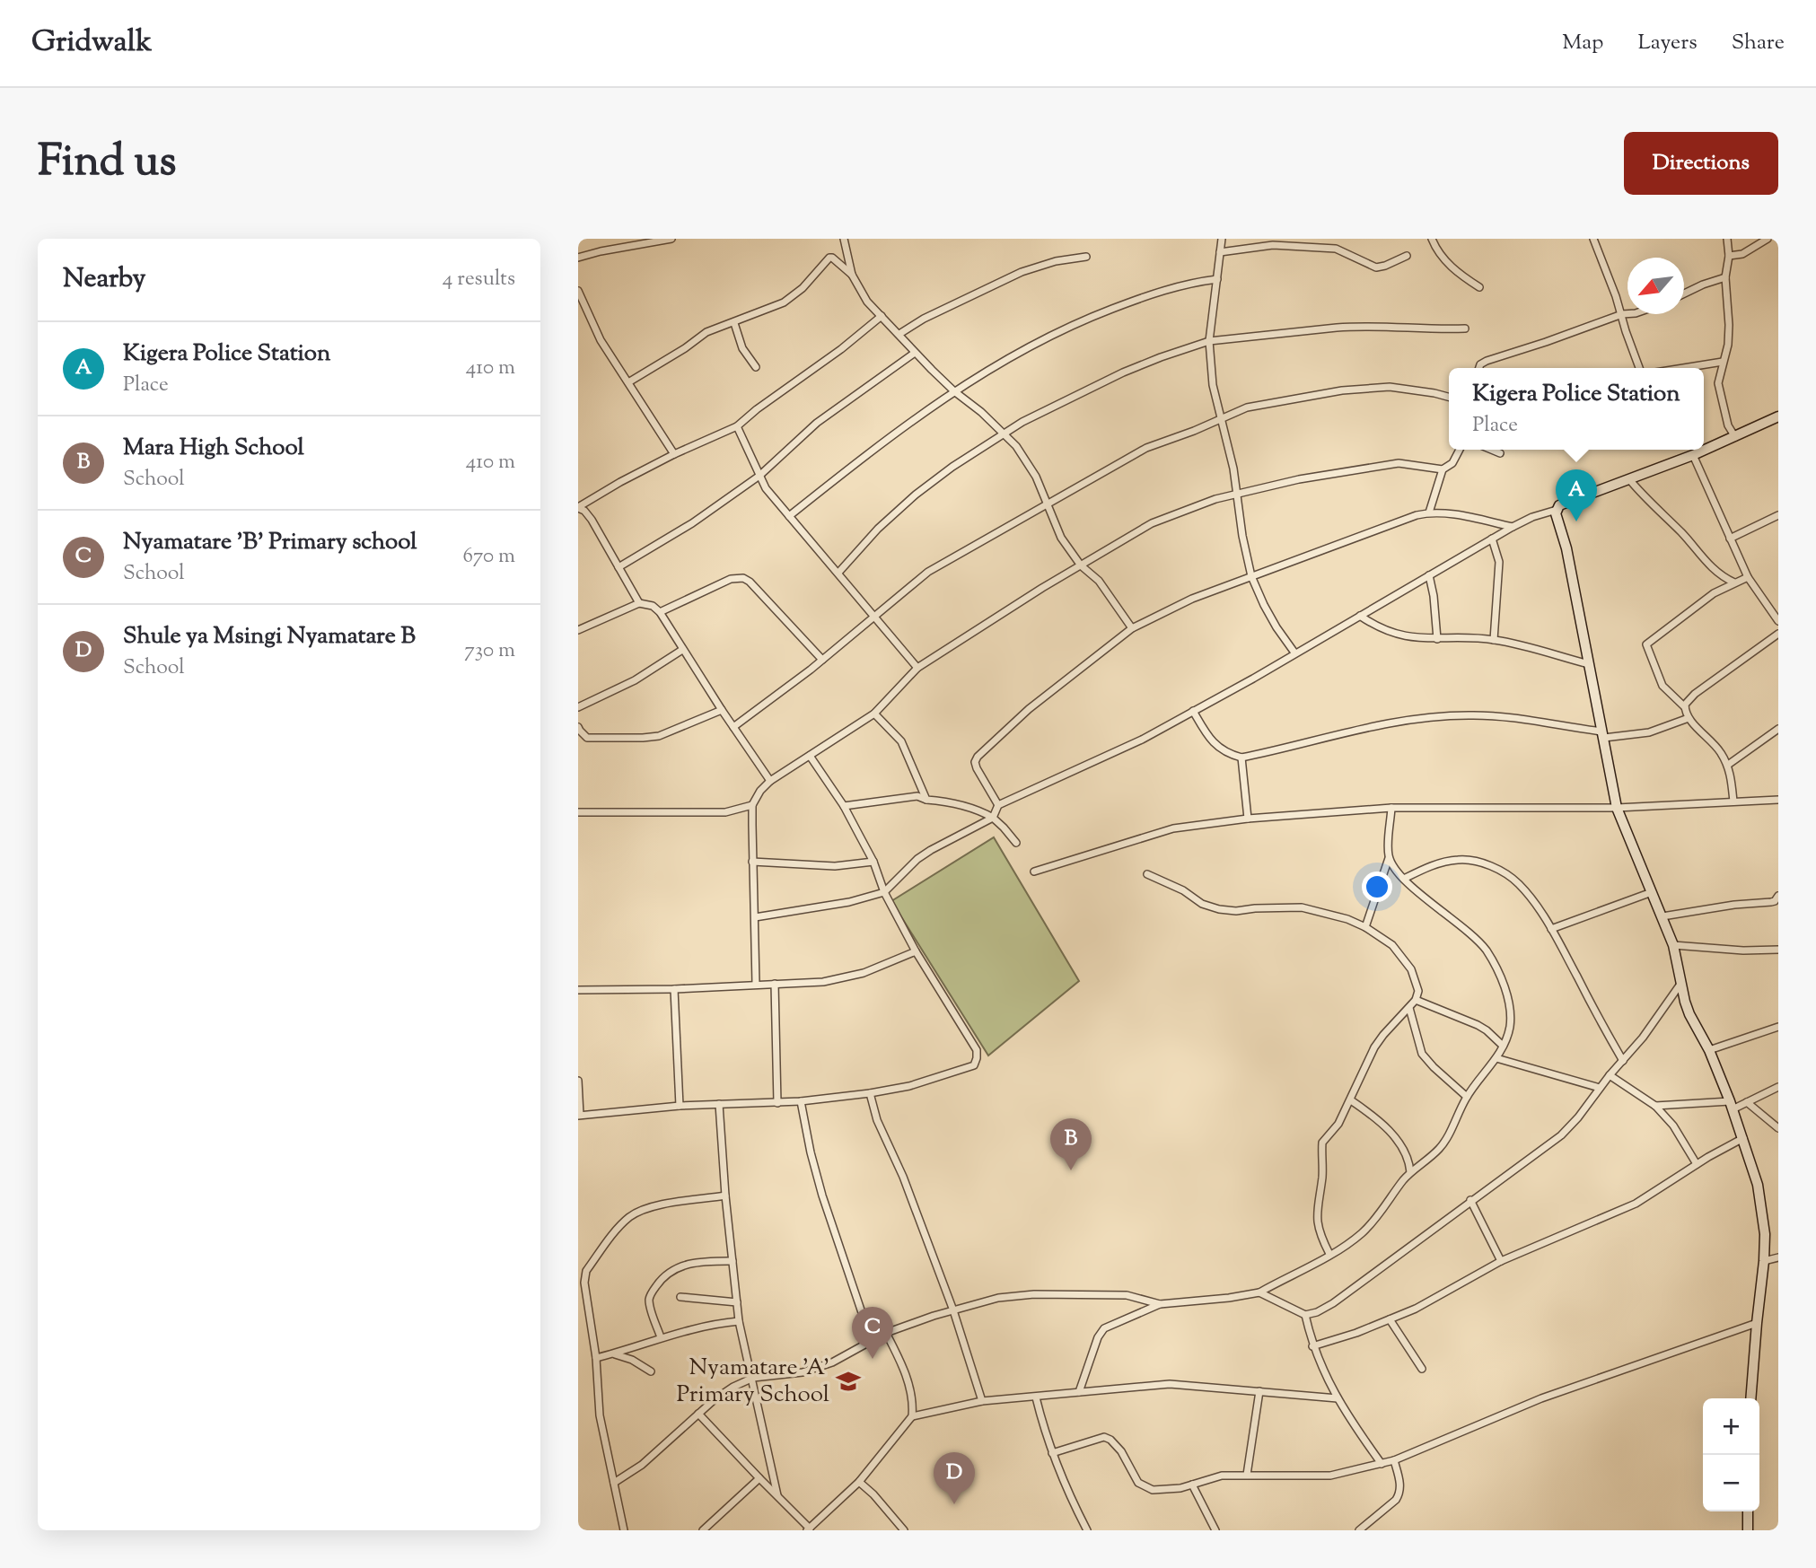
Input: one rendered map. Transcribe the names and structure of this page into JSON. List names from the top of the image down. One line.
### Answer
{"places":{"school or university":["Nyamatare 'A' Primary School"]},"north":"bottom left","page":{"header":"Gridwalk","nav":["Map","Layers","Share"],"title":"Find us","buttons":"Directions","heading":["Nearby","4 results"],"list":[{"mark":"A","name":"Kigera Police Station","note":"Place","value":"410 m"},{"mark":"B","name":"Mara High School","note":"School","value":"410 m"},{"mark":"C","name":"Nyamatare 'B' Primary school","note":"School","value":"670 m"},{"mark":"D","name":"Shule ya Msingi Nyamatare B","note":"School","value":"730 m"}],"popup":["Kigera Police Station","Place"],"pins":["A","B","C","D"],"map_buttons":["+","−"]}}
